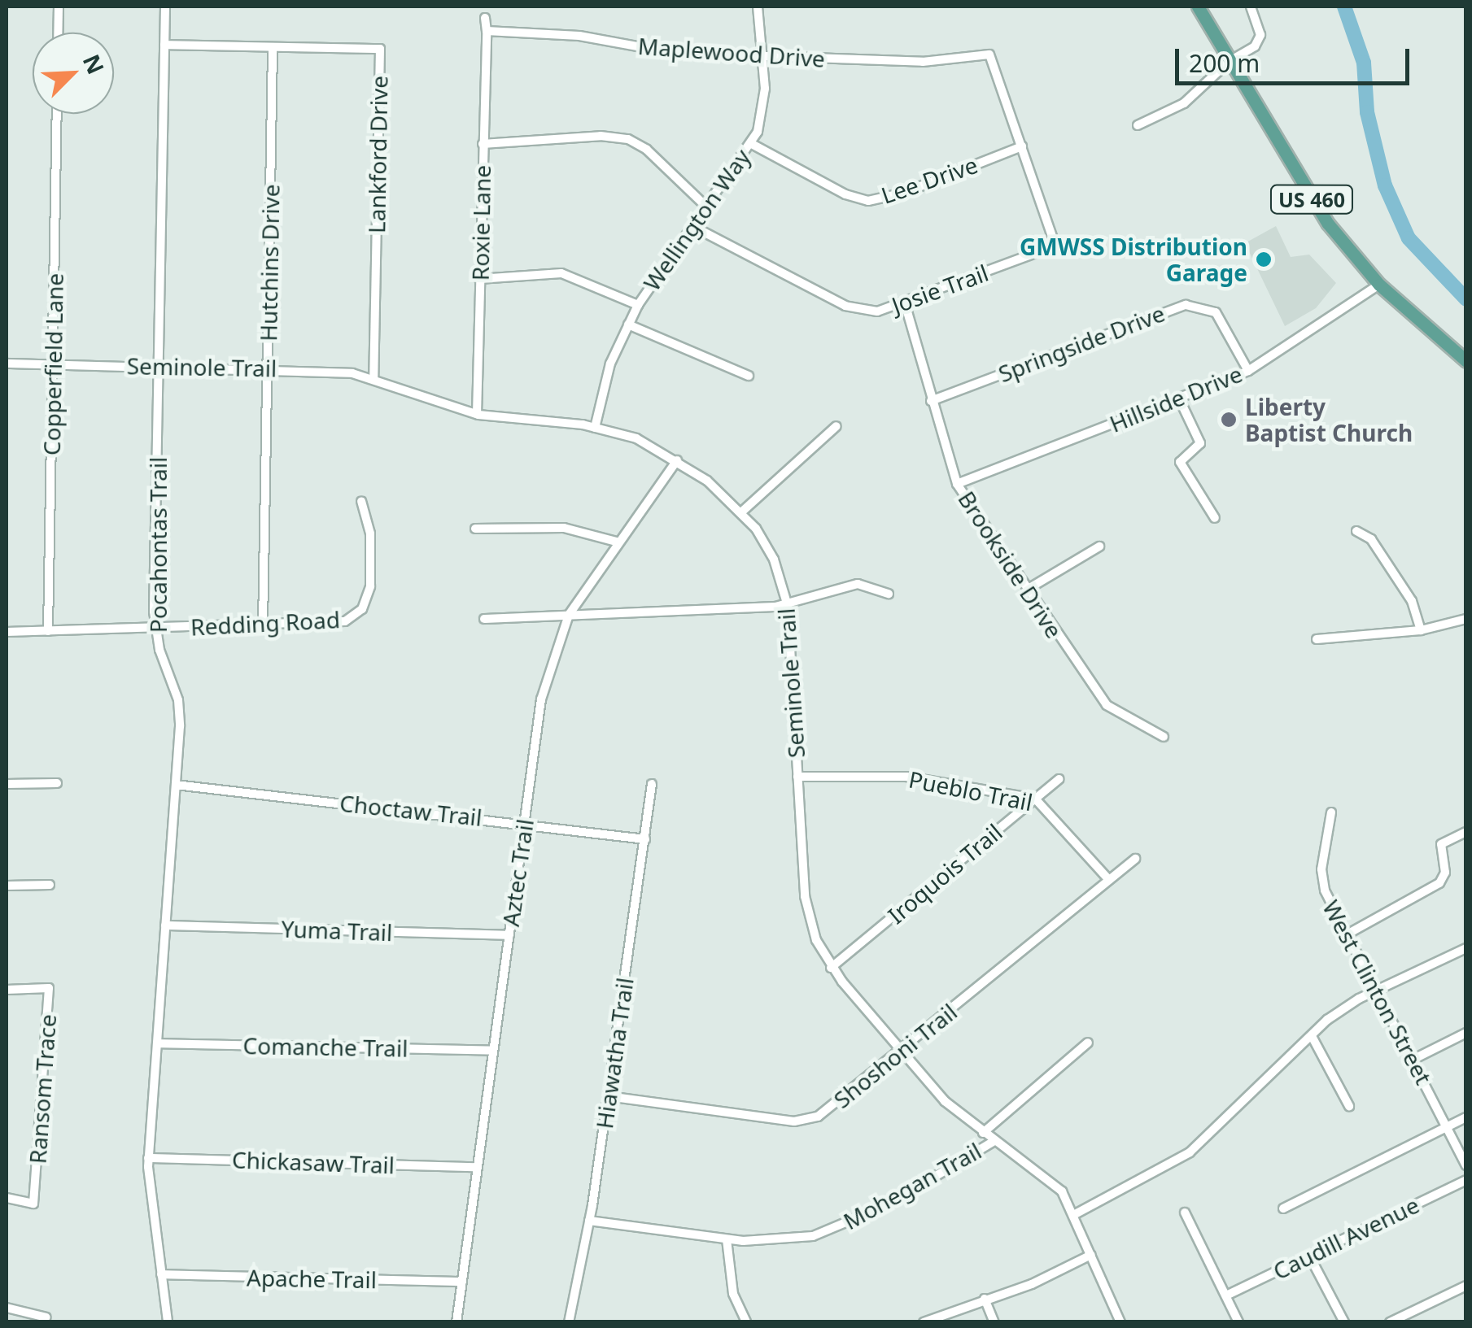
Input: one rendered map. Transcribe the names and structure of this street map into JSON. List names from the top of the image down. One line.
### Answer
{"streets":{"main road":["US 460"],"street":["Maplewood Drive","Lankford Drive","Lee Drive","Wellington Way","Roxie Lane","Hutchins Drive","Josie Trail","Springside Drive","Copperfield Lane","Seminole Trail","Hillside Drive","Pocahontas Trail","Brookside Drive","Redding Road","Pueblo Trail","Choctaw Trail","Aztec Trail","Iroquois Trail","Yuma Trail","West Clinton Street","Comanche Trail","Hiawatha Trail","Shoshoni Trail","Ransom Trace","Chickasaw Trail","Mohegan Trail","Caudill Avenue","Apache Trail"]},"crossings":[["Maplewood Drive","Lee Drive"],["Maplewood Drive","Wellington Way"],["Maplewood Drive","Roxie Lane"],["Maplewood Drive","Josie Trail"],["Lankford Drive","Hutchins Drive"],["Lankford Drive","Seminole Trail"],["Lankford Drive","Pocahontas Trail"],["Lee Drive","Wellington Way"],["Lee Drive","Josie Trail"],["US 460","Hillside Drive"],["Wellington Way","Josie Trail"],["Wellington Way","Seminole Trail"],["Roxie Lane","Seminole Trail"],["Hutchins Drive","Seminole Trail"],["Hutchins Drive","Redding Road"],["Josie Trail","Brookside Drive"],["Springside Drive","Hillside Drive"],["Springside Drive","Brookside Drive"],["Copperfield Lane","Seminole Trail"],["Copperfield Lane","Redding Road"],["Seminole Trail","Pocahontas Trail"],["Seminole Trail","Pueblo Trail"],["Seminole Trail","Aztec Trail"],["Seminole Trail","Iroquois Trail"],["Seminole Trail","Shoshoni Trail"],["Seminole Trail","Mohegan Trail"],["Hillside Drive","Brookside Drive"],["Pocahontas Trail","Redding Road"],["Pocahontas Trail","Choctaw Trail"],["Pocahontas Trail","Yuma Trail"],["Pocahontas Trail","Comanche Trail"],["Pocahontas Trail","Chickasaw Trail"],["Pocahontas Trail","Apache Trail"],["Pueblo Trail","Iroquois Trail"],["Pueblo Trail","Shoshoni Trail"],["Choctaw Trail","Aztec Trail"],["Choctaw Trail","Hiawatha Trail"],["Aztec Trail","Yuma Trail"],["Aztec Trail","Comanche Trail"],["Aztec Trail","Chickasaw Trail"],["Aztec Trail","Apache Trail"],["Hiawatha Trail","Shoshoni Trail"],["Hiawatha Trail","Mohegan Trail"]],"places":["GMWSS Distribution Garage","Liberty Baptist Church"],"scale_bar":"200 m","north":"top right"}
